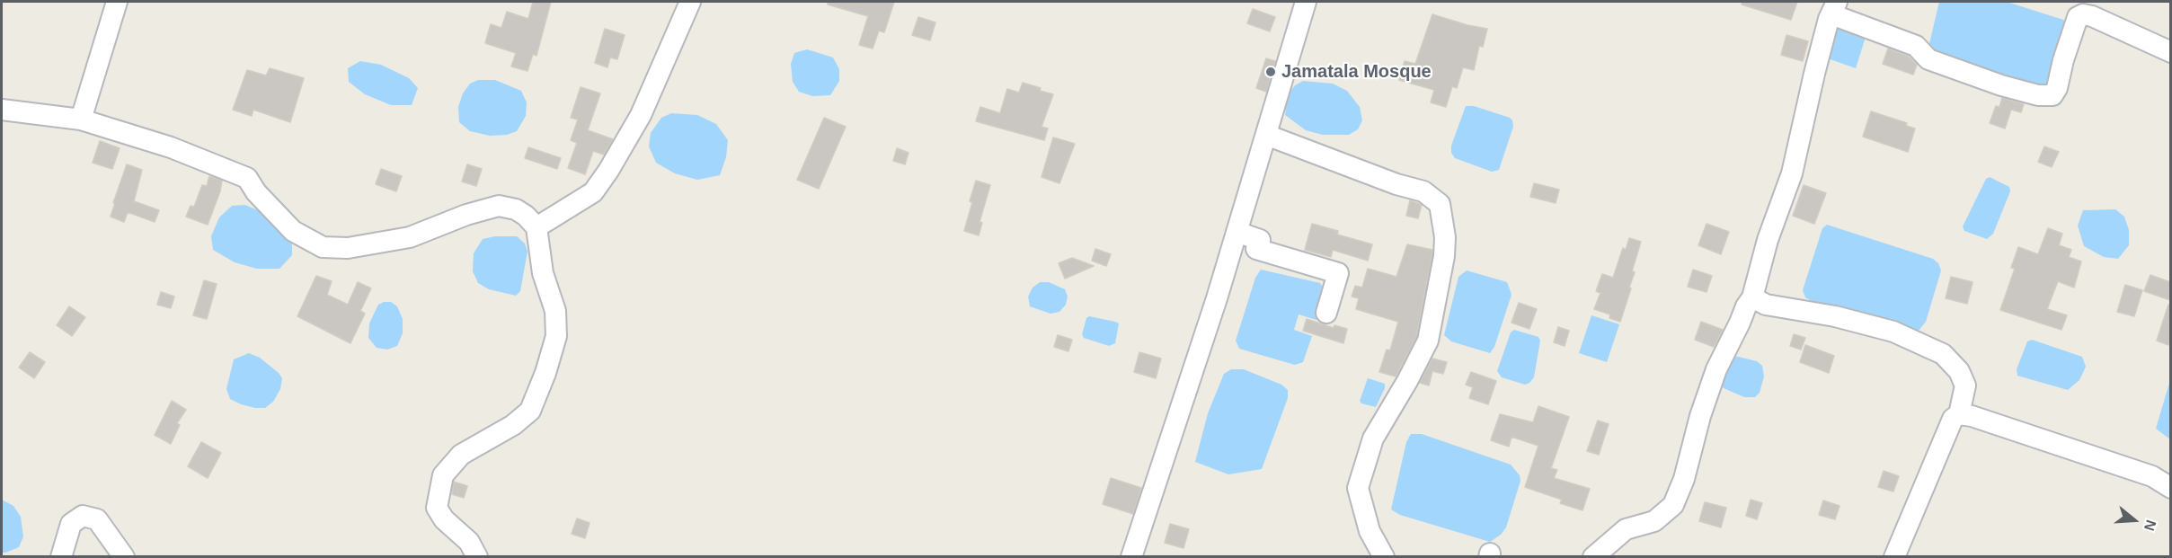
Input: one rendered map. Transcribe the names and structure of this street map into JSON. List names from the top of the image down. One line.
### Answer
{"places":["Jamatala Mosque"],"north":"right"}
